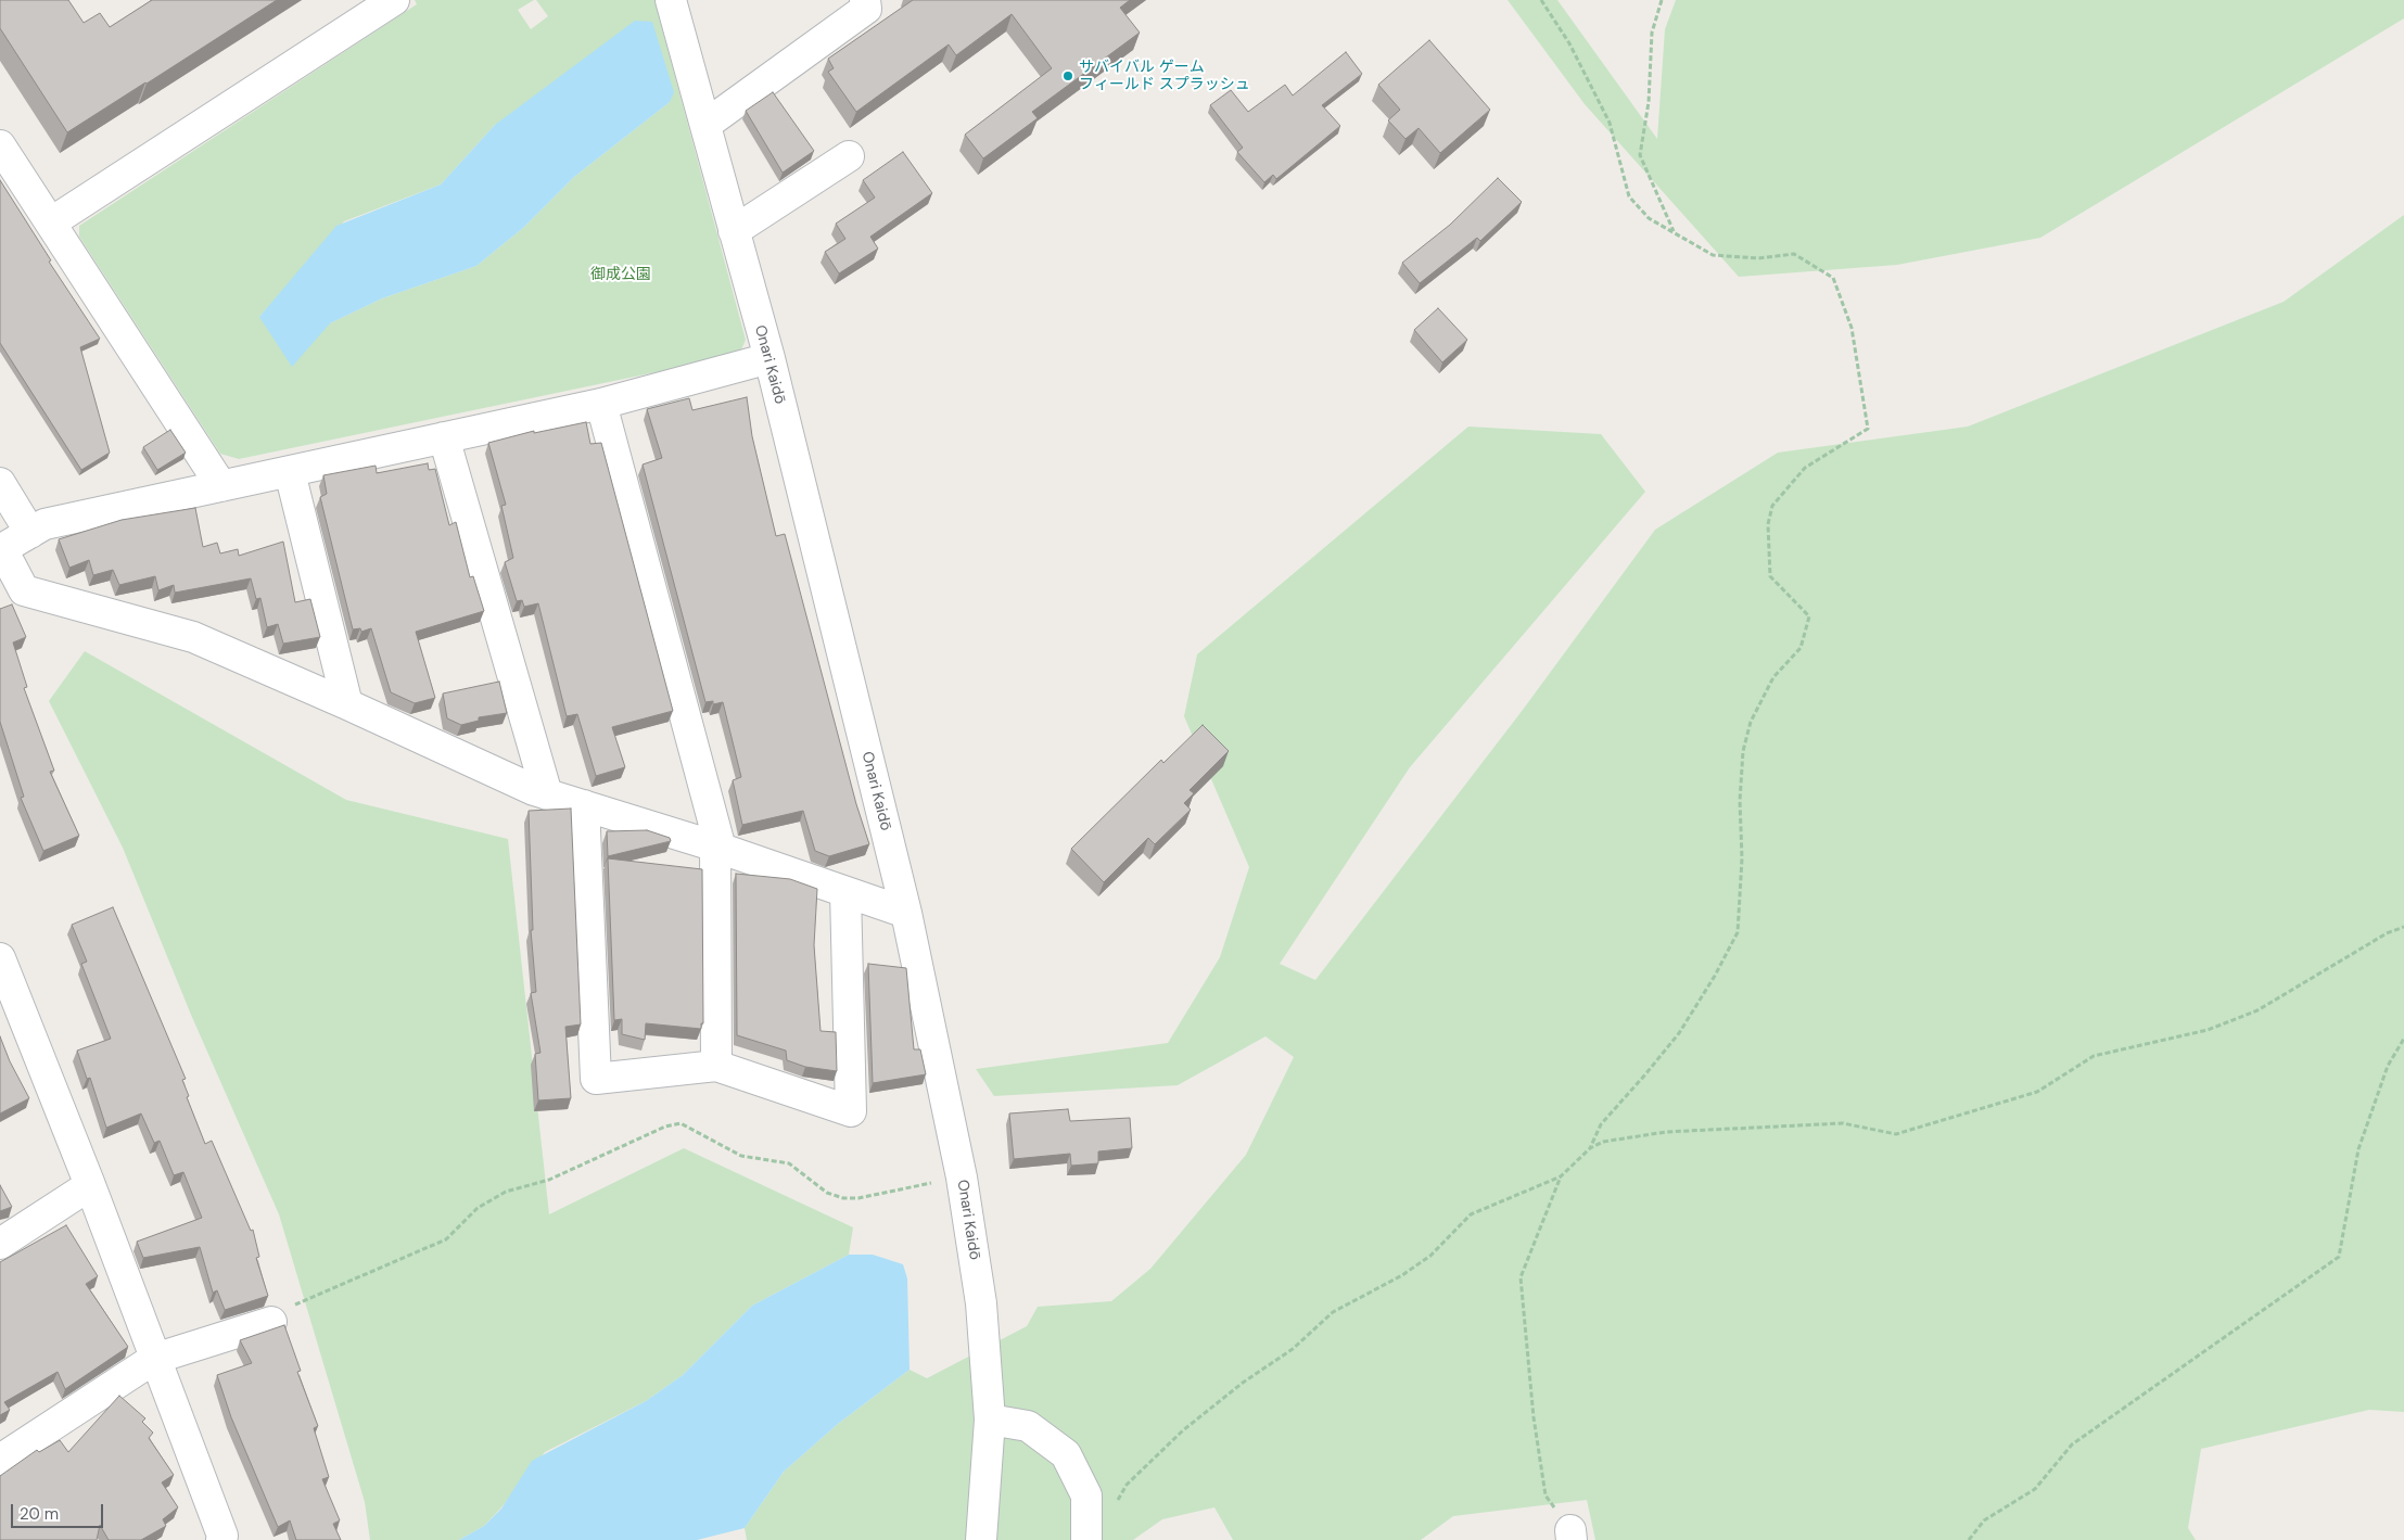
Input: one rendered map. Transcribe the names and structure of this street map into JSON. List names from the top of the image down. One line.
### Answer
{"streets":{"street":["Onari Kaidō"]},"parks":["御成公園"],"places":["サバイバル ゲーム フィールド スプラッシュ"],"scale_bar":"20 m"}
